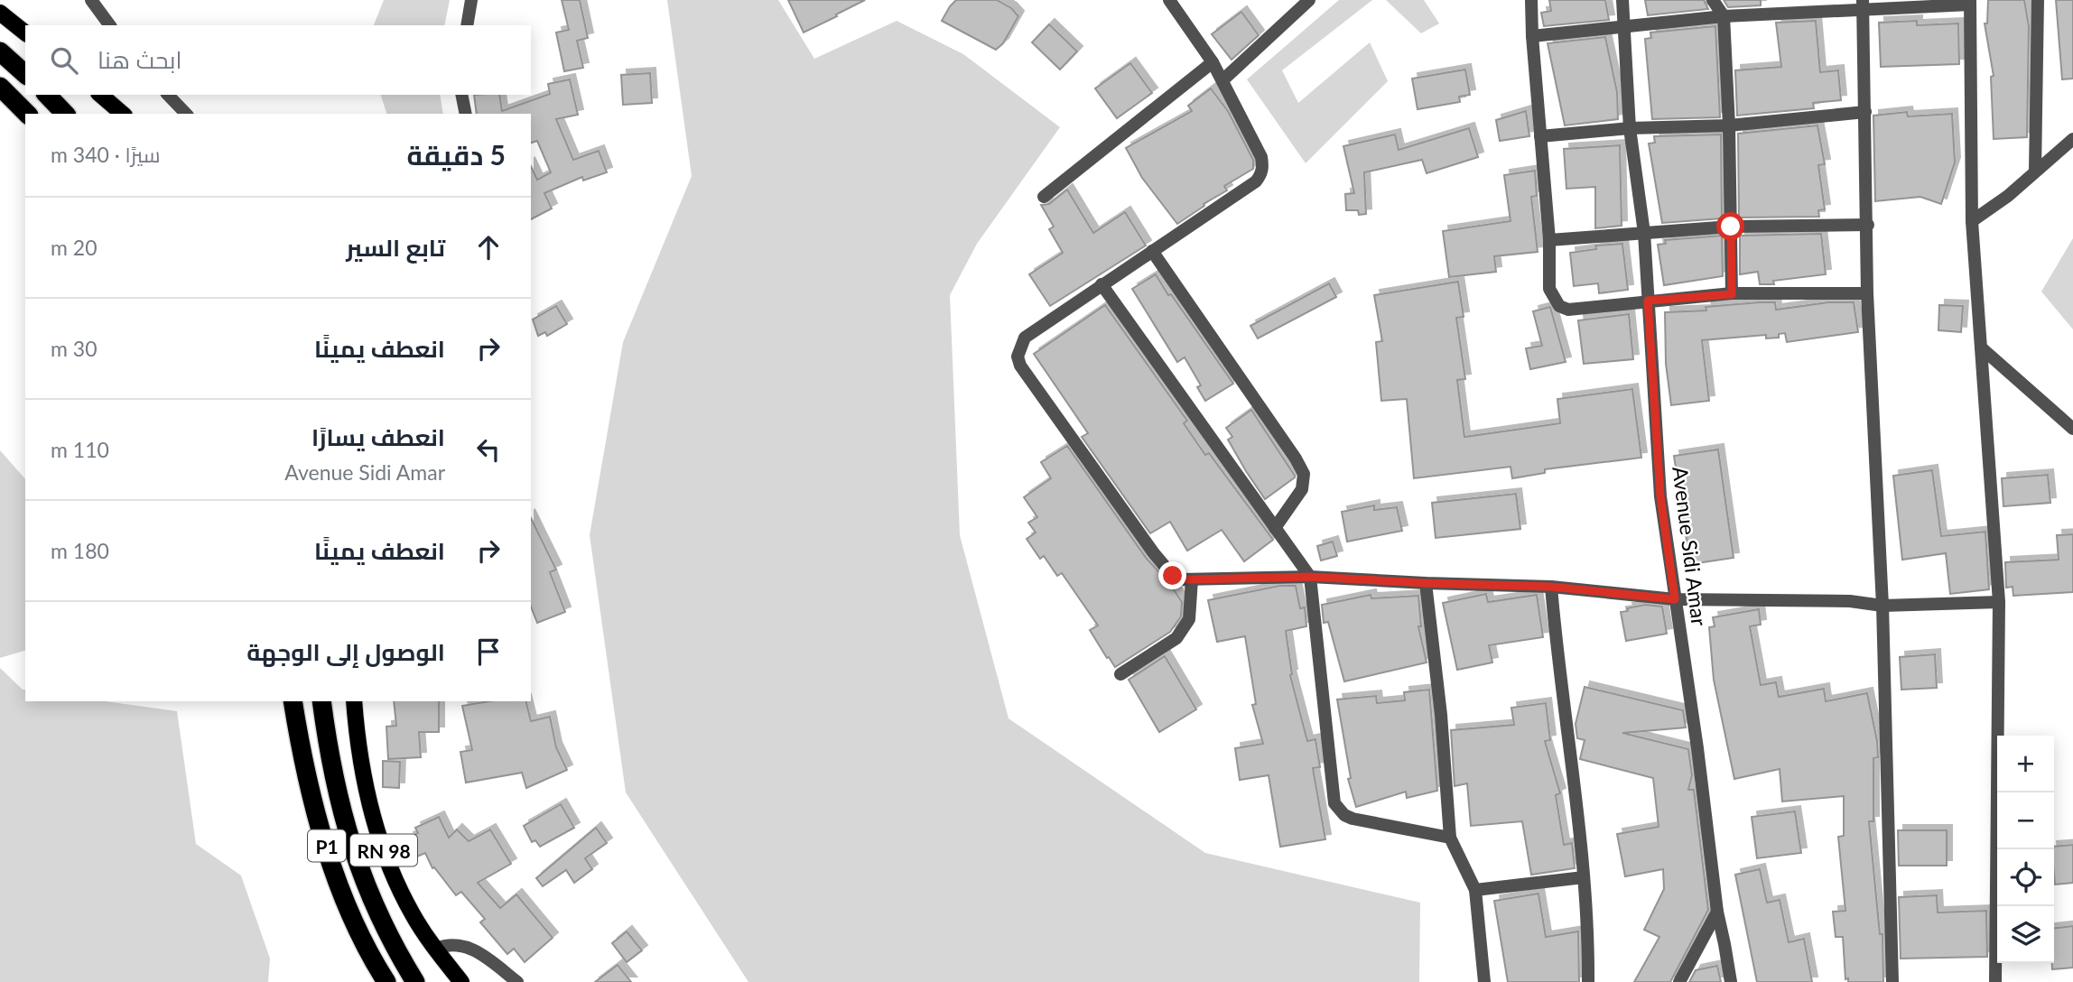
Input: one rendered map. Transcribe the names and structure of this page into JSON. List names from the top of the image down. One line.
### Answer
{"streets":{"highway":["P1"],"main road":["RN 98"],"street":["Avenue Sidi Amar"]},"page":{"search":"ابحث هنا","heading":["5 دقيقة","سيرًا · 340 m"],"list":[["تابع السير","20 m"],["انعطف يمينًا","30 m"],["انعطف يسارًا","Avenue Sidi Amar","110 m"],["انعطف يمينًا","180 m"],"الوصول إلى الوجهة"],"map_buttons":["+","−"]}}
